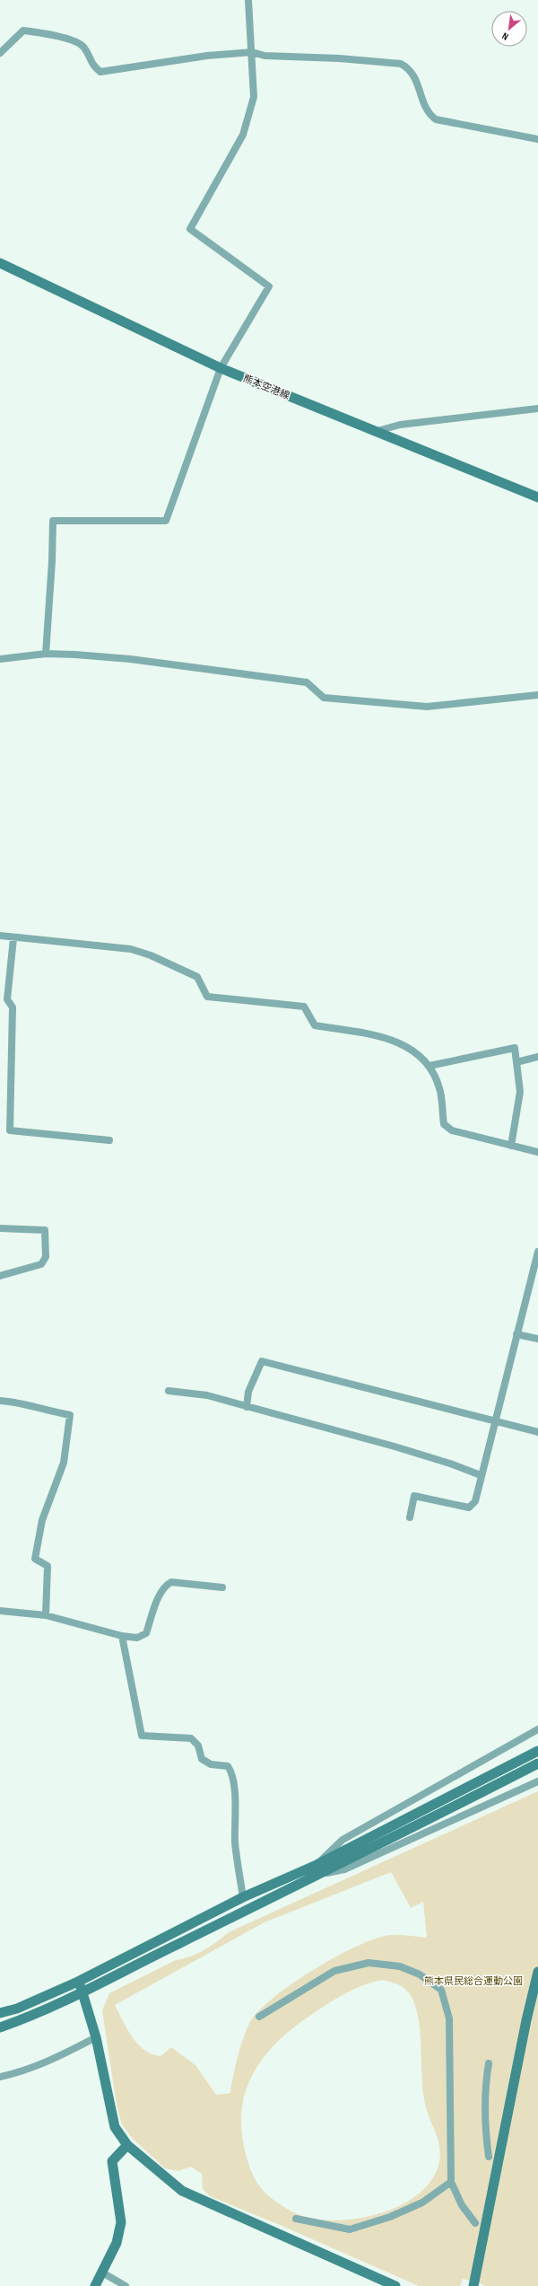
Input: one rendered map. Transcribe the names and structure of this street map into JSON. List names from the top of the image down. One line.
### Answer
{"streets":{"street":["熊本空港線"]},"parks":["熊本県民総合運動公園"],"north":"bottom left"}
